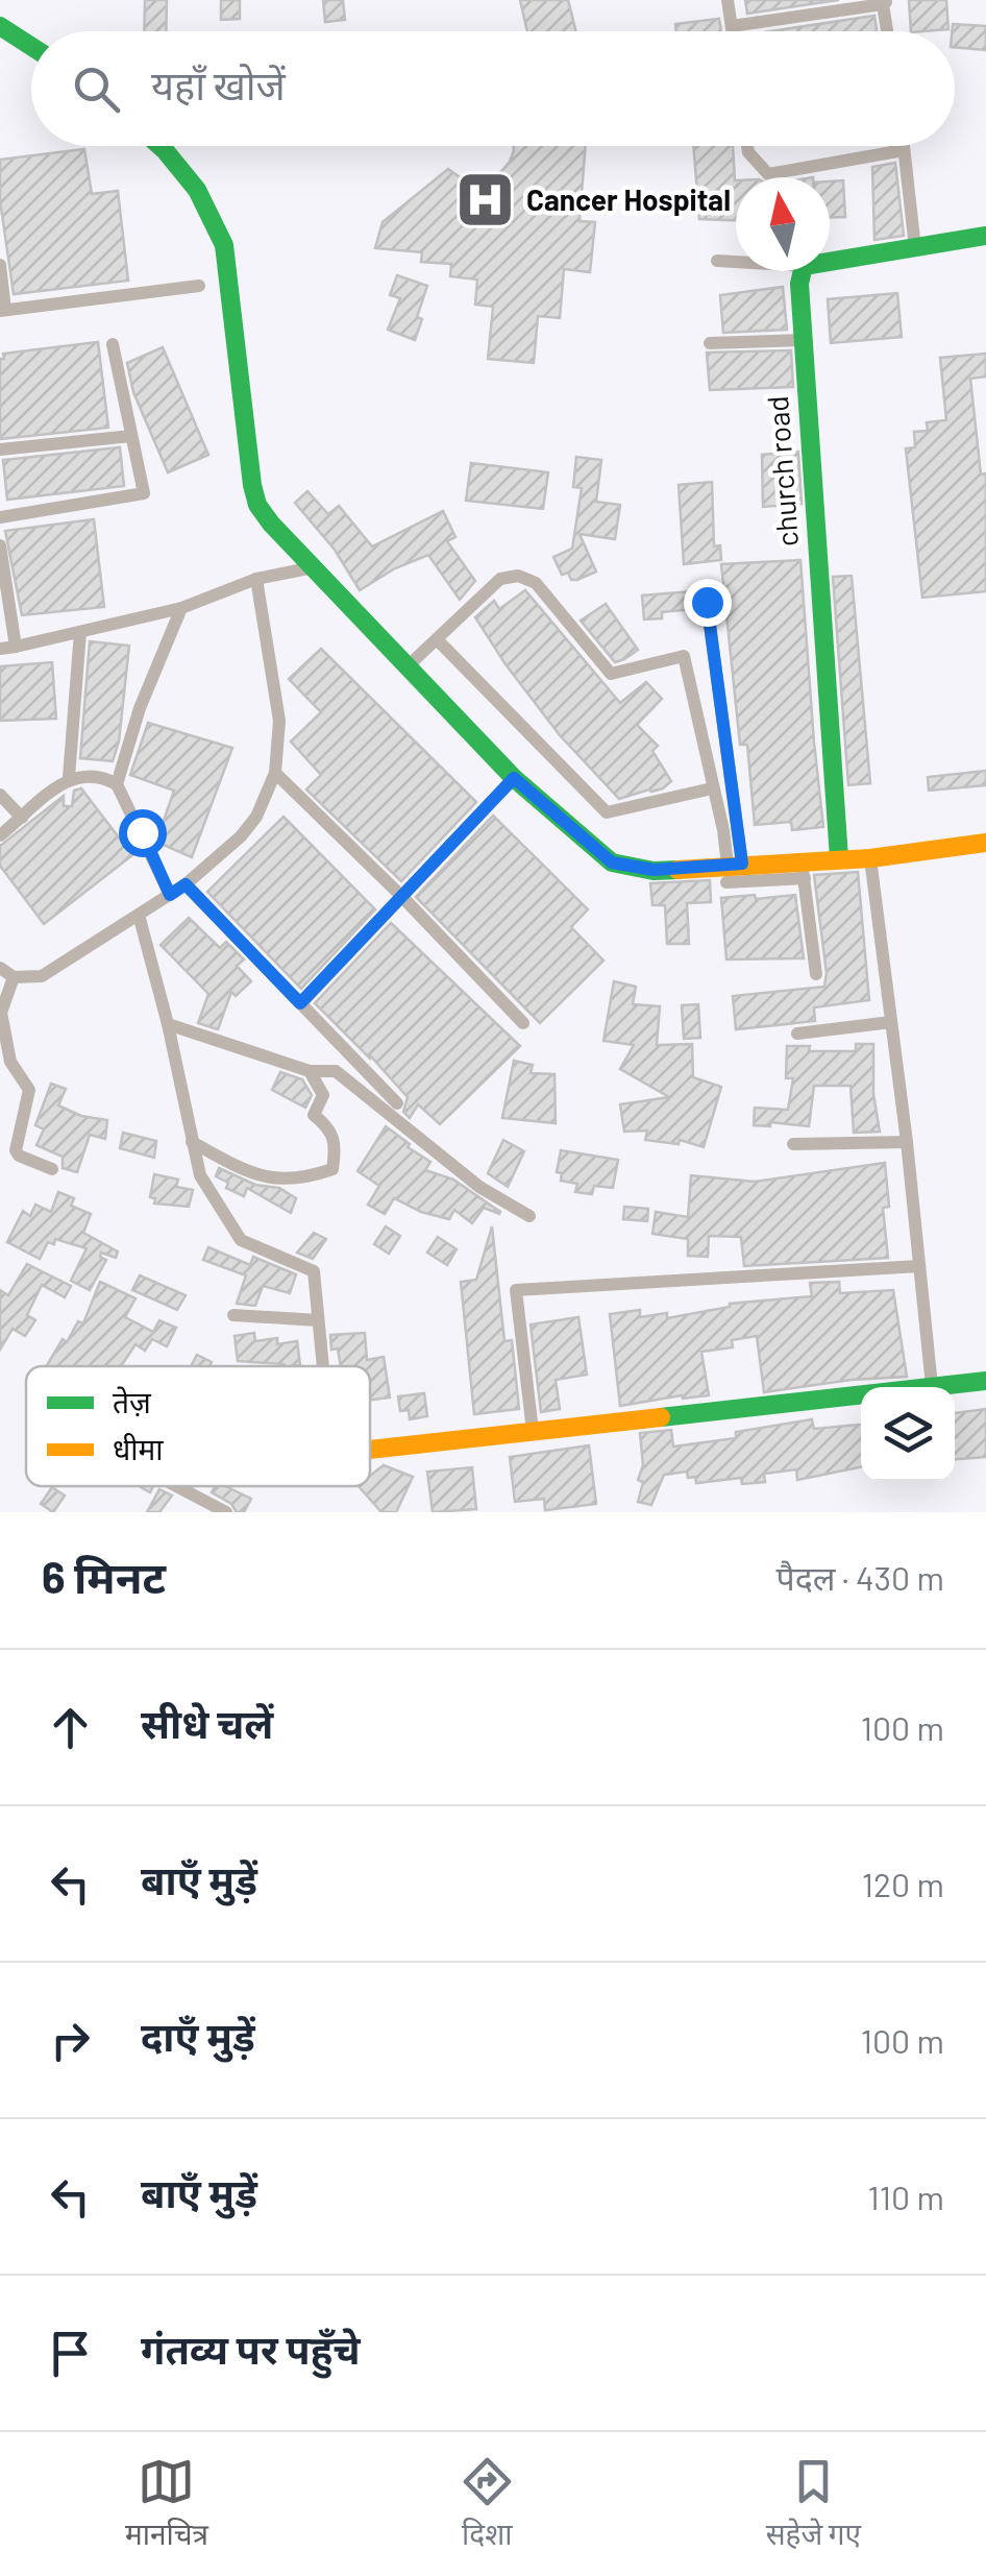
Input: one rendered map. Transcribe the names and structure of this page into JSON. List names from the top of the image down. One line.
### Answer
{"streets":{"street":["church road"]},"places":{"hospital":["Cancer Hospital"]},"legend":["तेज़","धीमा"],"north":"top","page":{"search":"यहाँ खोजें","heading":["6 मिनट","पैदल · 430 m"],"list":[["सीधे चलें","100 m"],["बाएँ मुड़ें","120 m"],["दाएँ मुड़ें","100 m"],["बाएँ मुड़ें","110 m"],"गंतव्य पर पहुँचे"],"nav":["मानचित्र","दिशा","सहेजे गए"]}}
